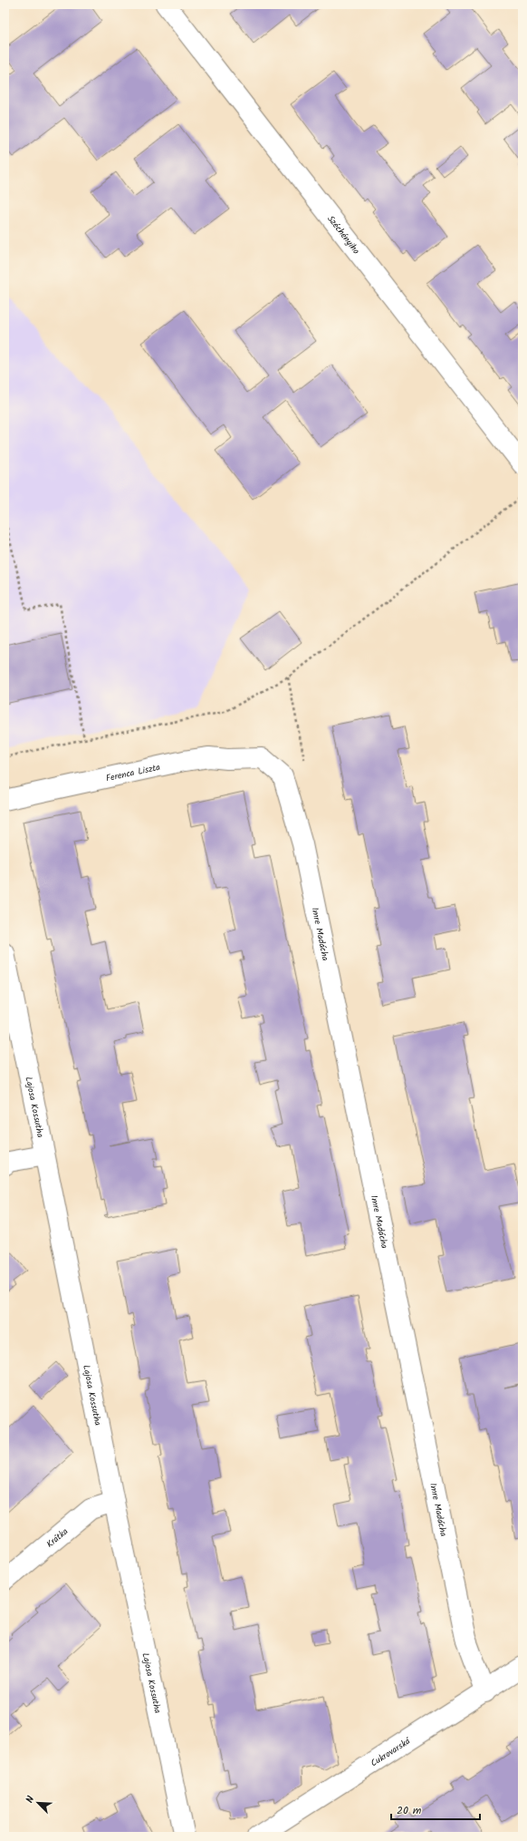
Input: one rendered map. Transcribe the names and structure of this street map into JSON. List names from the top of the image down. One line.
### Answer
{"streets":{"street":["Széchényiho","Ferenca Liszta","Imre Madácha","Lajosa Kossutha","Krátka","Cukrovarská"]},"crossings":[["Ferenca Liszta","Imre Madácha"],["Imre Madácha","Cukrovarská"],["Lajosa Kossutha","Krátka"]],"scale_bar":"20 m","north":"top left"}
